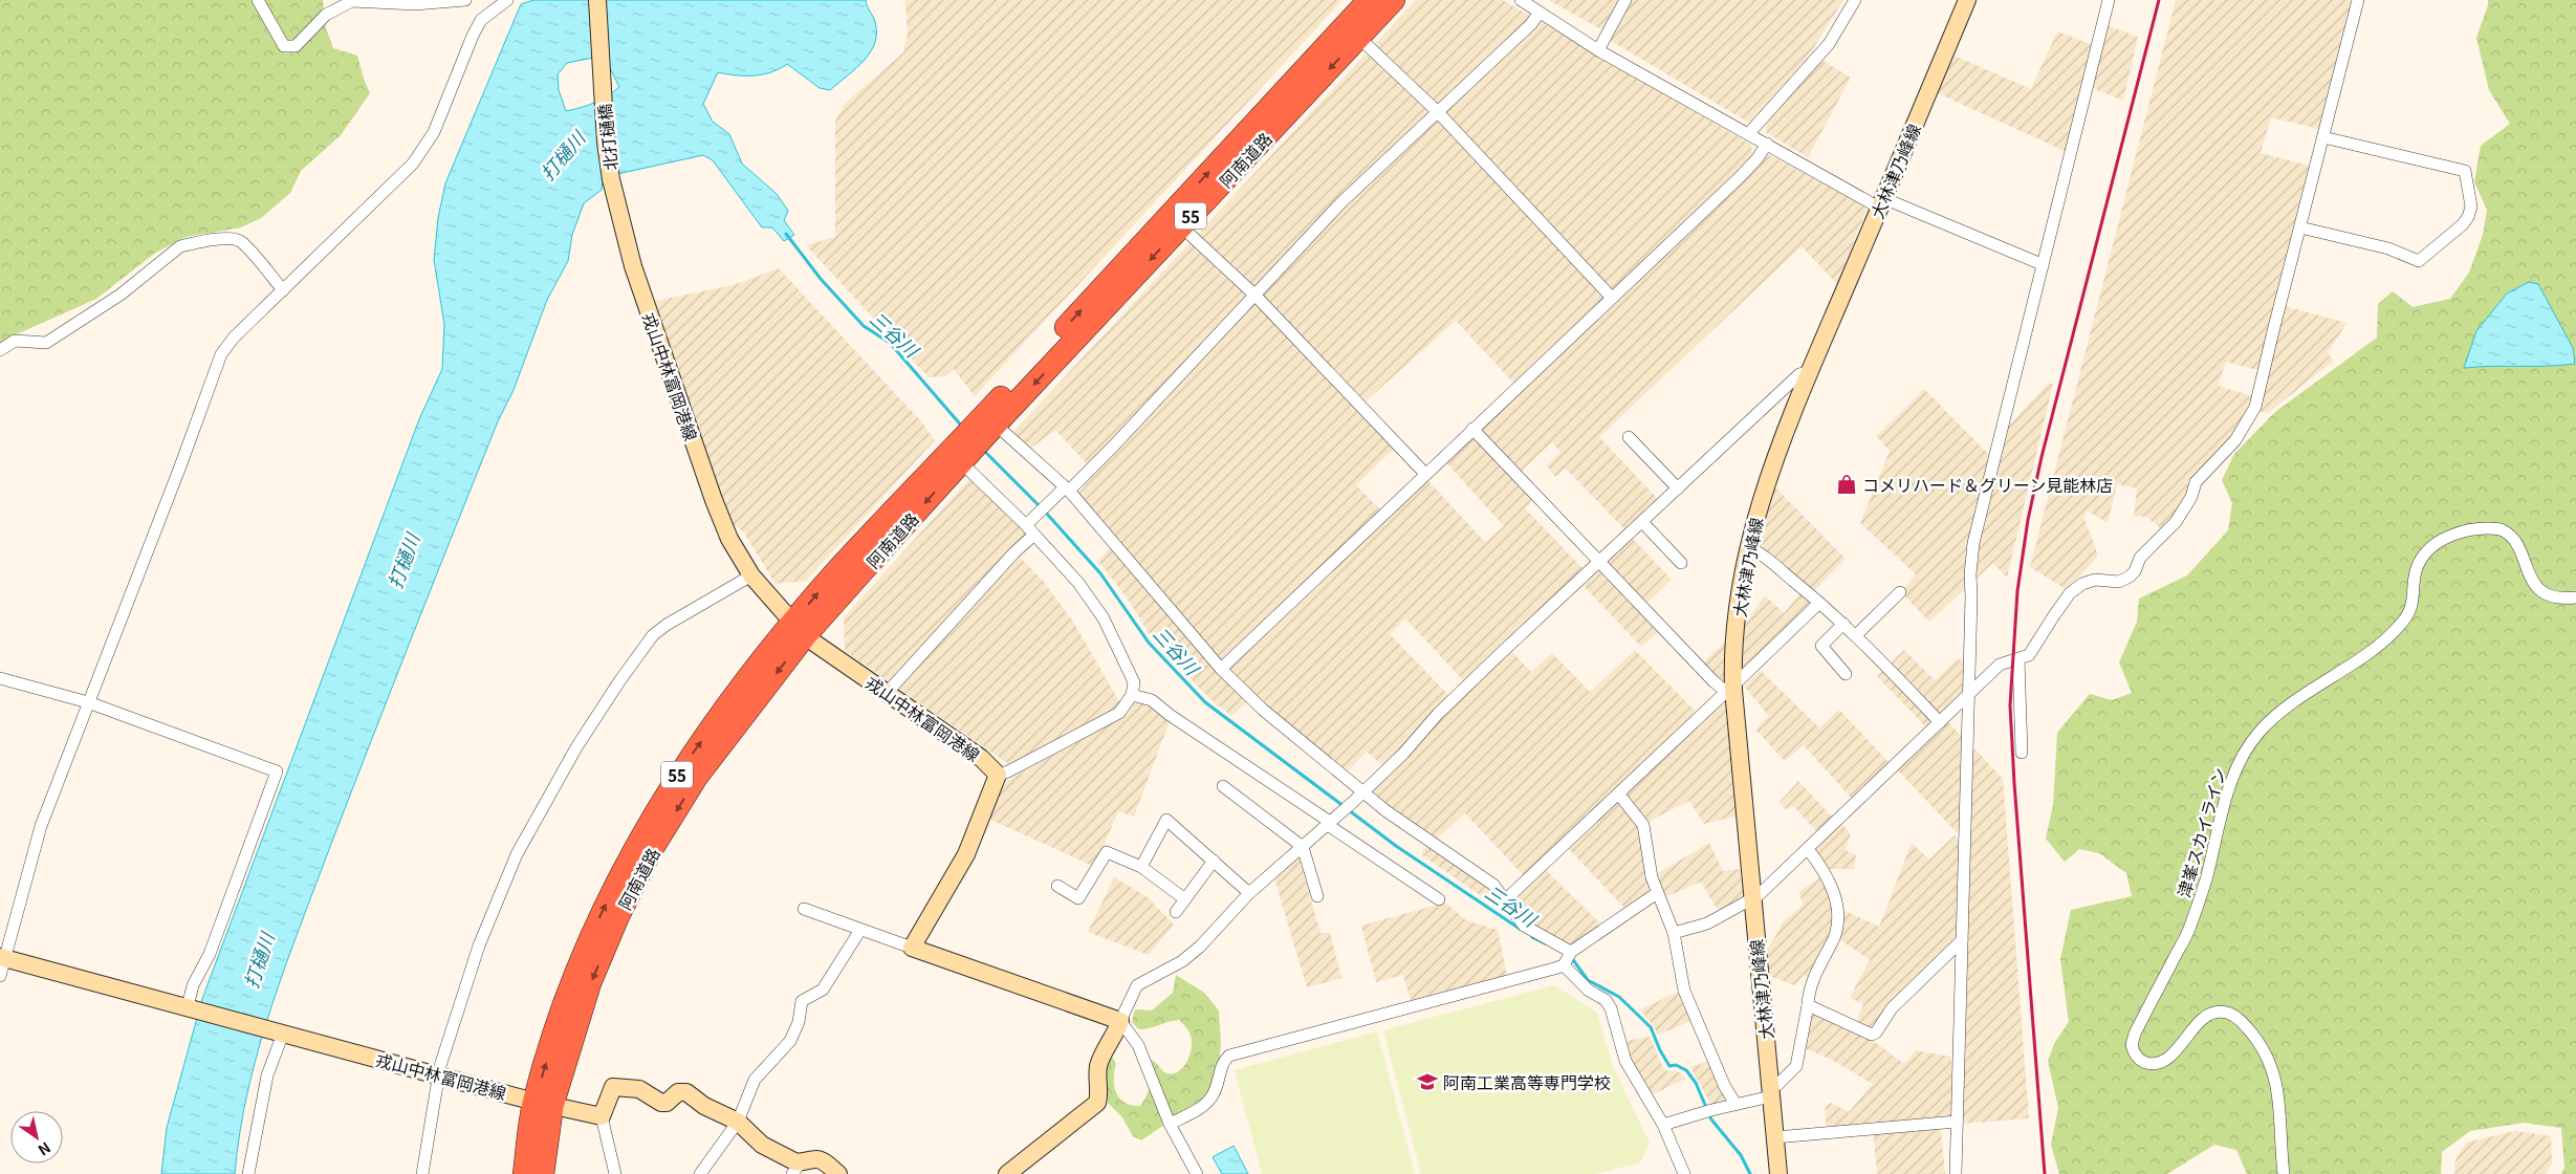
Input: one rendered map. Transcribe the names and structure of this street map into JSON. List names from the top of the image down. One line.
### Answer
{"streets":{"highway":["阿南道路","55"],"main road":["北打樋橋","大林津乃峰線","戎山中林富岡港線"],"street":["津峯スカイライン"]},"crossings":[["北打樋橋","戎山中林富岡港線"],["阿南道路","戎山中林富岡港線"]],"water":["打樋川","三谷川"],"places":{"shop":["コメリハード＆グリーン見能林店"],"school or university":["阿南工業高等専門学校"]},"north":"bottom right"}
